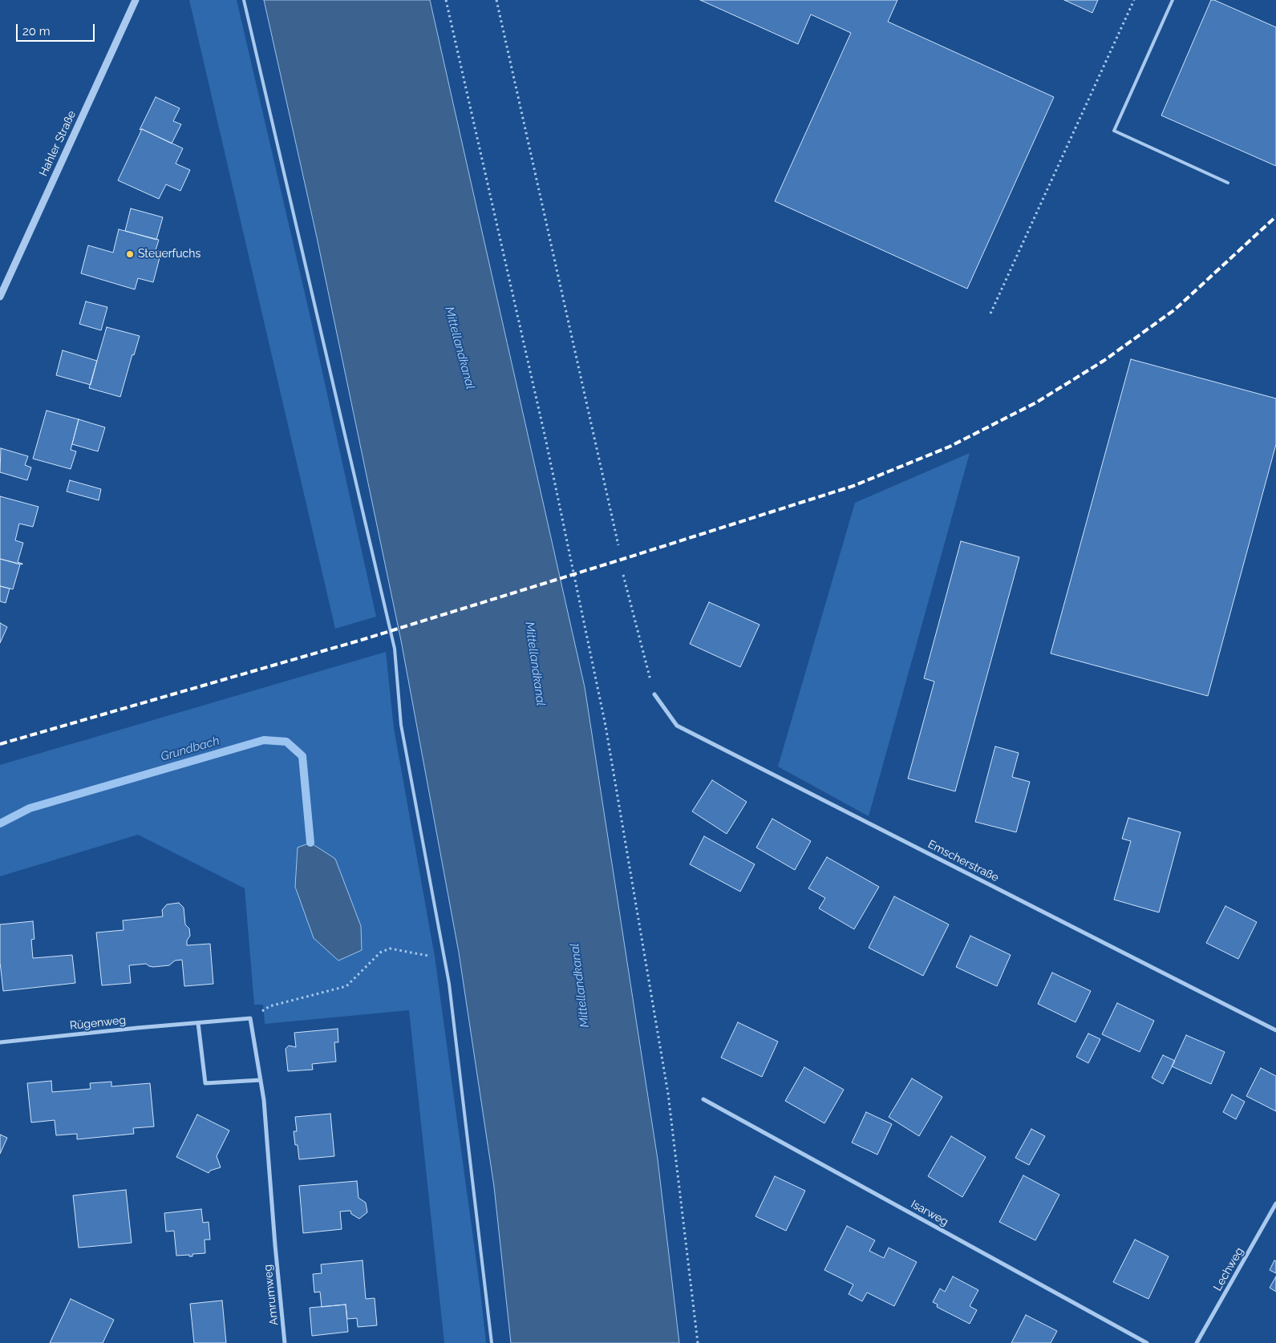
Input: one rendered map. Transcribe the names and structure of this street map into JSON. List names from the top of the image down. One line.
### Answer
{"streets":{"street":["Hahler Straße","Emscherstraße","Rügenweg","Isarweg","Lechweg","Amrumweg"]},"water":["Mittellandkanal","Grundbach"],"places":["Steuerfuchs"],"scale_bar":"20 m"}
